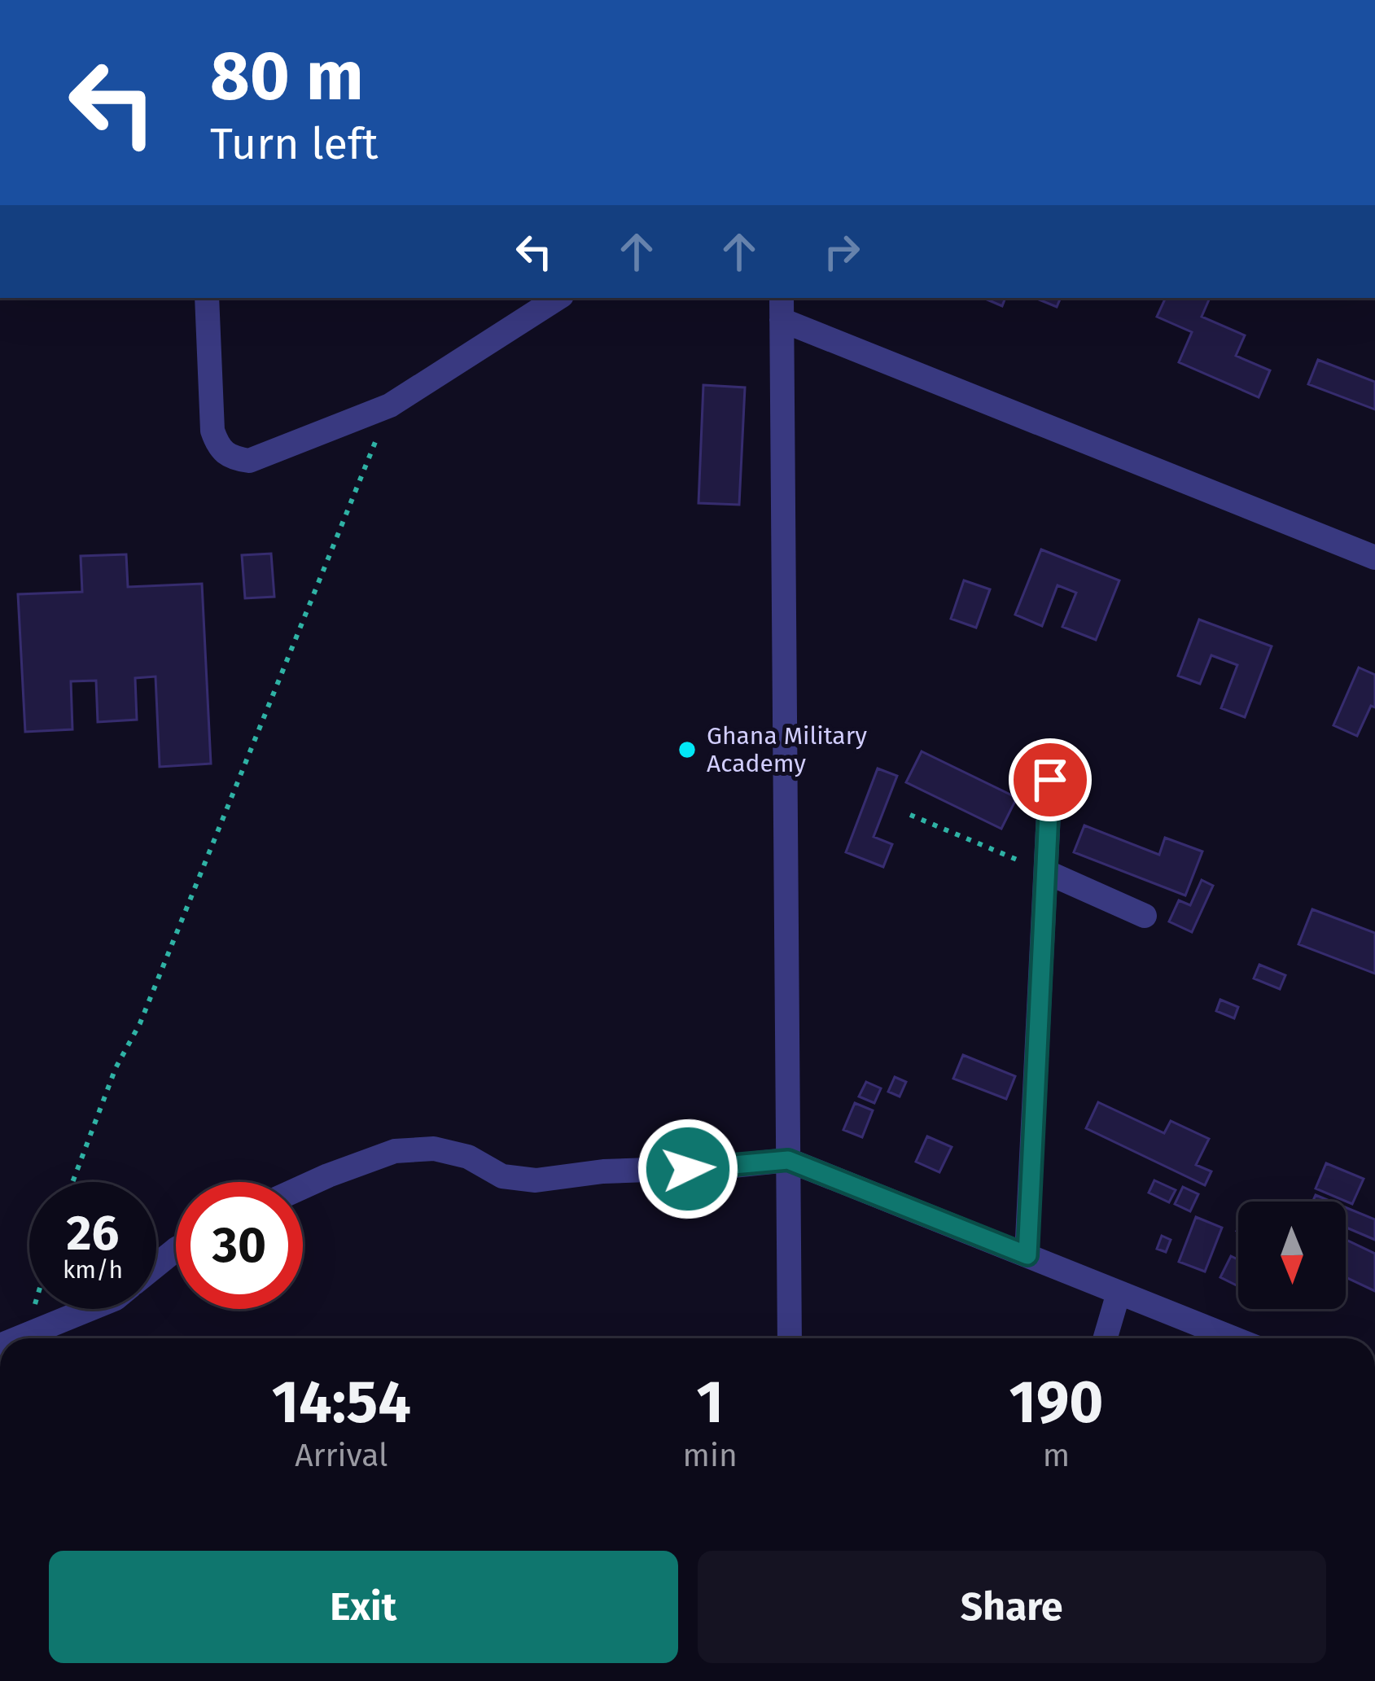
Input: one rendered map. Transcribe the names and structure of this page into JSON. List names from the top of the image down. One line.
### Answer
{"places":["Ghana Military Academy"],"north":"bottom","page":{"turn":["80 m","Turn left"],"speed":"26 km/h","limit":"30","eta":["14:54","Arrival","1","min","190","m"],"buttons":["Exit","Share"]}}
